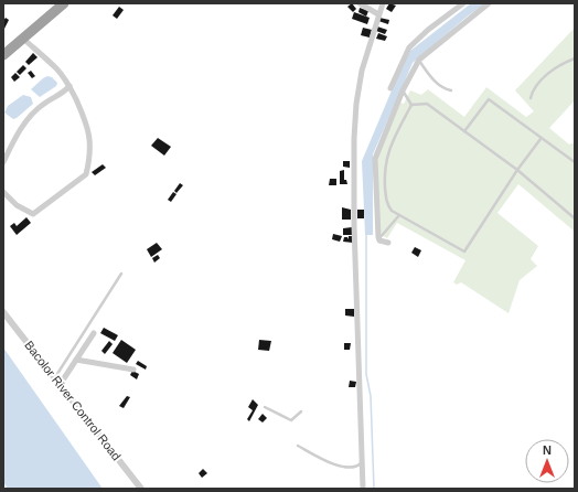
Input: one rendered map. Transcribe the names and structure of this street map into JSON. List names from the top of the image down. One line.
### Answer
{"streets":{"street":["Bacolor River Control Road"]},"north":"top"}
